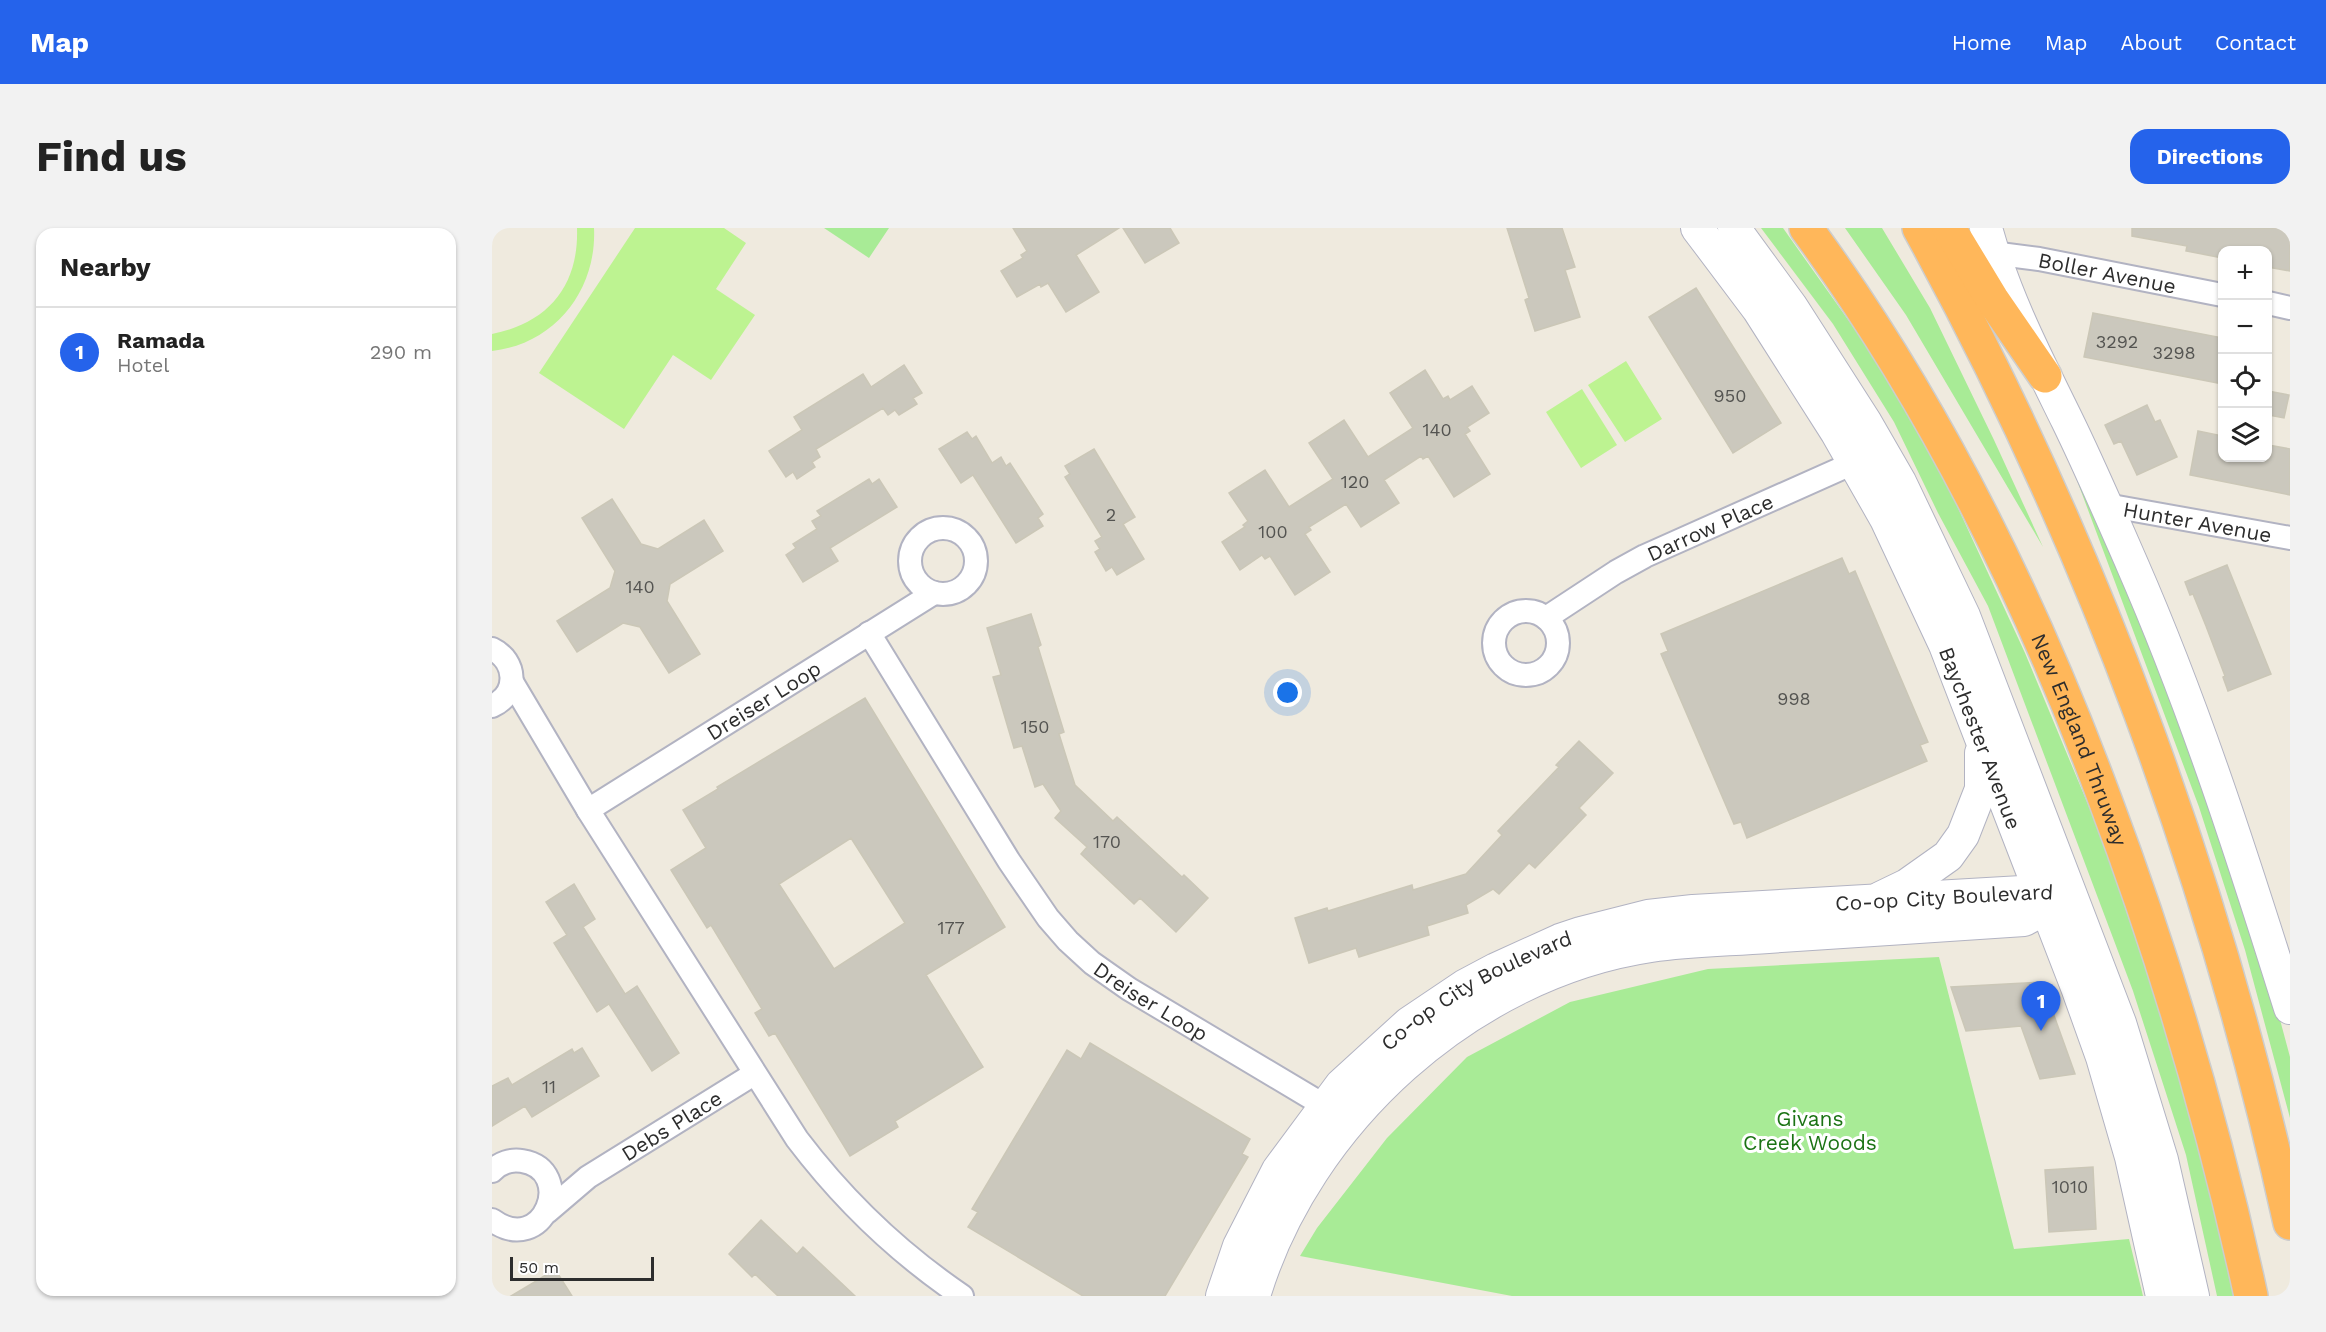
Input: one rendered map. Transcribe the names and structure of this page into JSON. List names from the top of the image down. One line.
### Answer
{"streets":{"highway":["New England Thruway"],"main road":["Baychester Avenue","Co-op City Boulevard"],"street":["Boller Avenue","Hunter Avenue","Darrow Place","Dreiser Loop","Debs Place"]},"crossings":[["Darrow Place","Baychester Avenue"],["Dreiser Loop","Co-op City Boulevard"],["Baychester Avenue","Co-op City Boulevard"]],"parks":["Givans Creek Woods"],"house_numbers":["3292","3298","950","140","120","2","100","140","998","150","170","177","11","1010"],"scale_bar":"50 m","page":{"header":"Map","nav":["Home","Map","About","Contact"],"buttons":"Directions","title":"Find us","heading":"Nearby","map_buttons":["+","−"],"list":[{"mark":"1","name":"Ramada","note":"Hotel","value":"290 m"}],"pins":"1","scale":"50 m"}}
